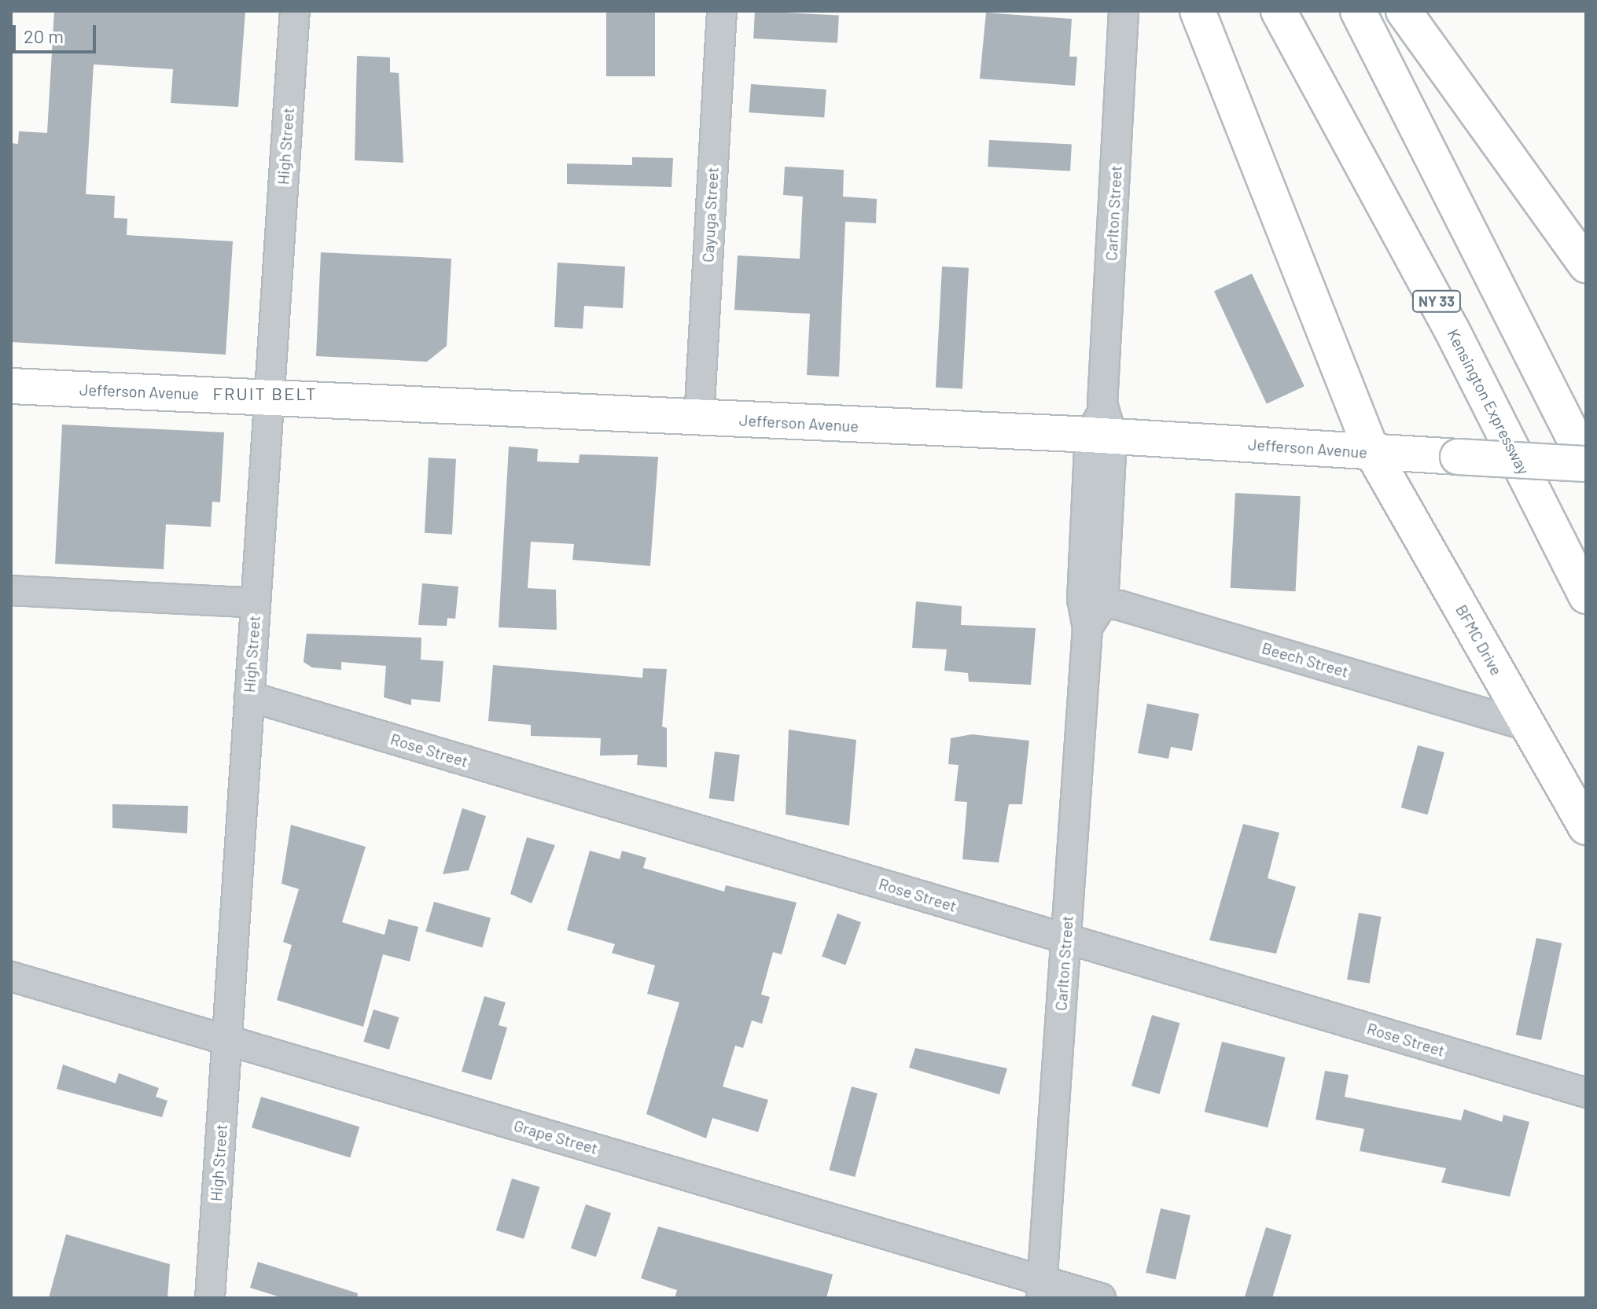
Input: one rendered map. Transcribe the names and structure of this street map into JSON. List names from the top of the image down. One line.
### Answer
{"streets":{"main road":["NY 33","Jefferson Avenue","Kensington Expressway","BFMC Drive"],"street":["High Street","Carlton Street","Cayuga Street","Beech Street","Rose Street","Grape Street"]},"crossings":[["High Street","Jefferson Avenue"],["High Street","Rose Street"],["High Street","Grape Street"],["Carlton Street","Jefferson Avenue"],["Carlton Street","Beech Street"],["Carlton Street","Rose Street"],["Carlton Street","Grape Street"],["Cayuga Street","Jefferson Avenue"],["Jefferson Avenue","BFMC Drive"],["BFMC Drive","Beech Street"]],"districts":["FRUIT BELT"],"scale_bar":"20 m"}
